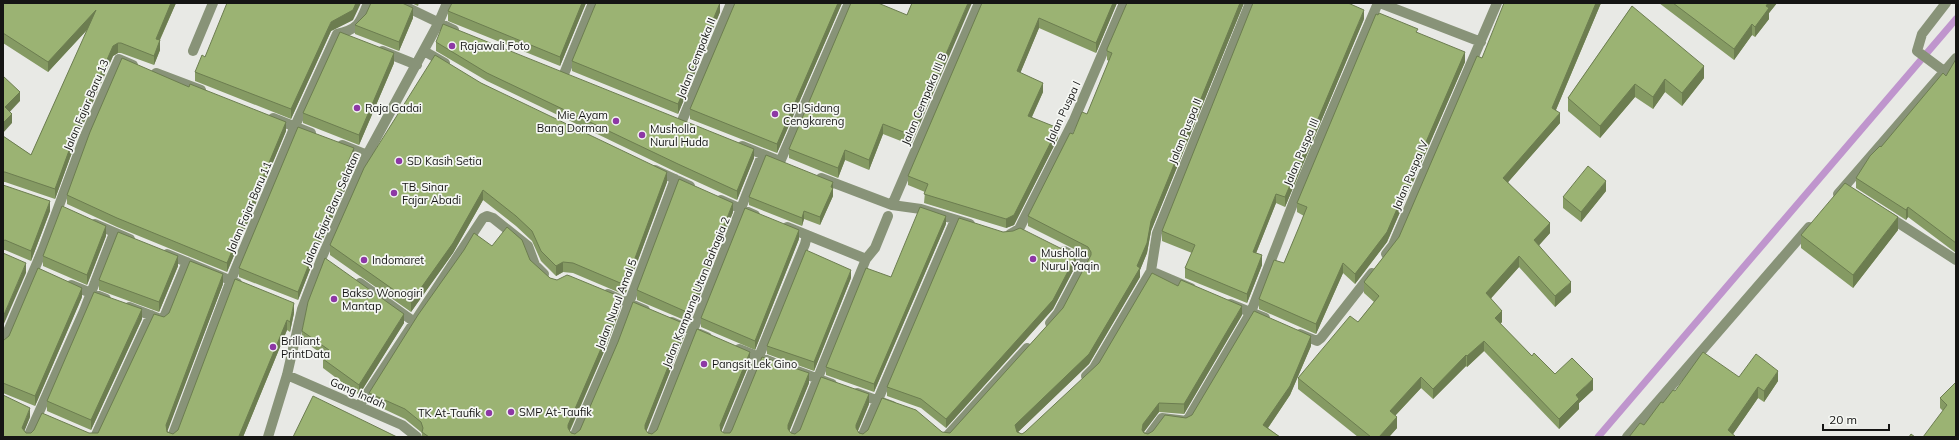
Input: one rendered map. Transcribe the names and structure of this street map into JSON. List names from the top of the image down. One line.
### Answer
{"streets":{"street":["Jalan Cempaka II","Jalan Cempaka III B","Jalan Fajar Baru 13","Jalan Puspa I","Jalan Puspa II","Jalan Puspa III","Jalan Puspa IV","Jalan Fajar Baru 11","Jalan Fajar Baru Selatan","Jalan Kampung Utan Bahagia 2","Jalan Nurul Amal 5","Gang Indah"]},"crossings":[["Jalan Fajar Baru Selatan","Gang Indah"]],"places":["Rajawali Foto","Raja Gadai","GPI Sidang Cengkareng","Mie Ayam Bang Dorman","Musholla Nurul Huda","SD Kasih Setia","TB. Sinar Fajar Abadi","Musholla Nurul Yaqin","Indomaret","Bakso Wonogiri Mantap","Brilliant PrintData","Pangsit Lek Gino","SMP At-Taufik","TK At-Taufik"],"scale_bar":"20 m"}
